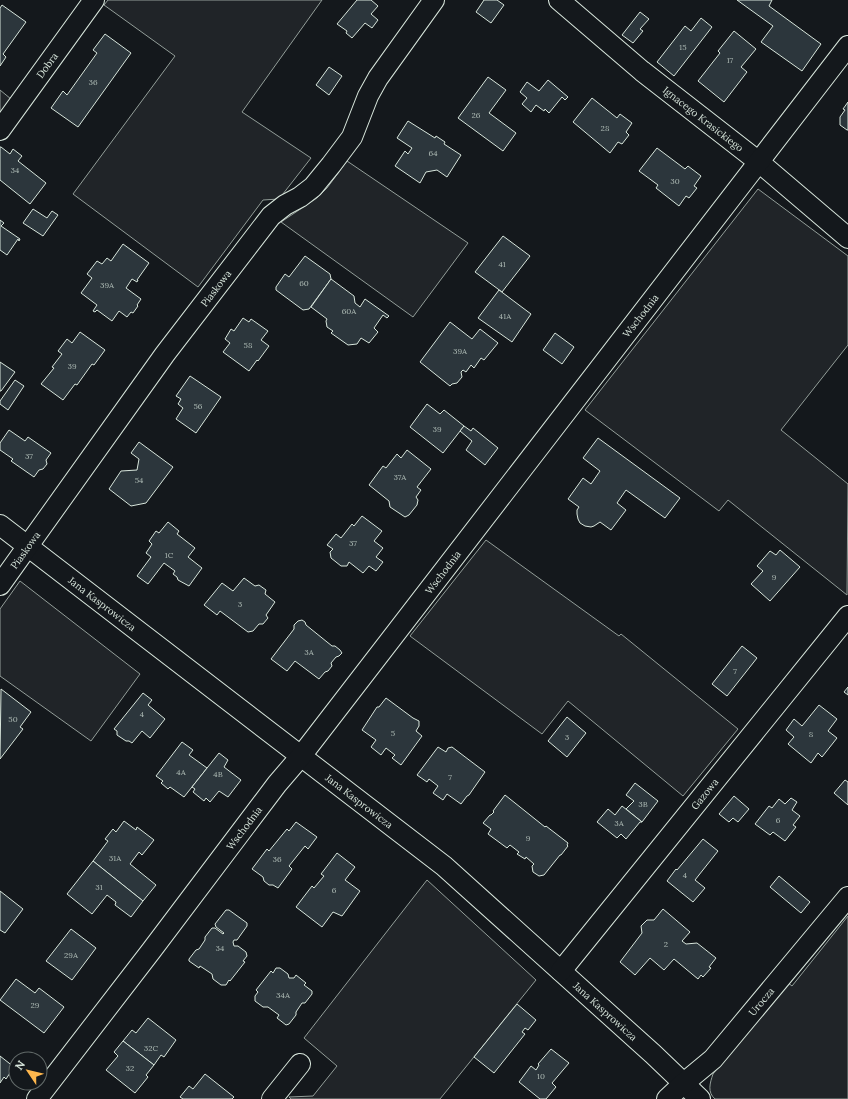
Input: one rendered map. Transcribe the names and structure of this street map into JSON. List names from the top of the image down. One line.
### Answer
{"streets":{"street":["Dobra","Ignacego Krasickiego","Piaskowa","Wschodnia","Jana Kasprowicza","Gazowa","Urocza"]},"crossings":[["Ignacego Krasickiego","Wschodnia"],["Piaskowa","Jana Kasprowicza"],["Wschodnia","Jana Kasprowicza"],["Jana Kasprowicza","Gazowa"],["Jana Kasprowicza","Urocza"]],"house_numbers":["15","17","36","26","28","64","34","30","41","60","39A","60A","41A","58","39A","39","56","39","37","37A","54","37","1C","9","3","3A","7","4","50","5","8","3","4A","4B","7","3B","6","3A","9","31A","36","4","31","6","2","34","29A","34A","29","32C","32","10"],"north":"top left"}
